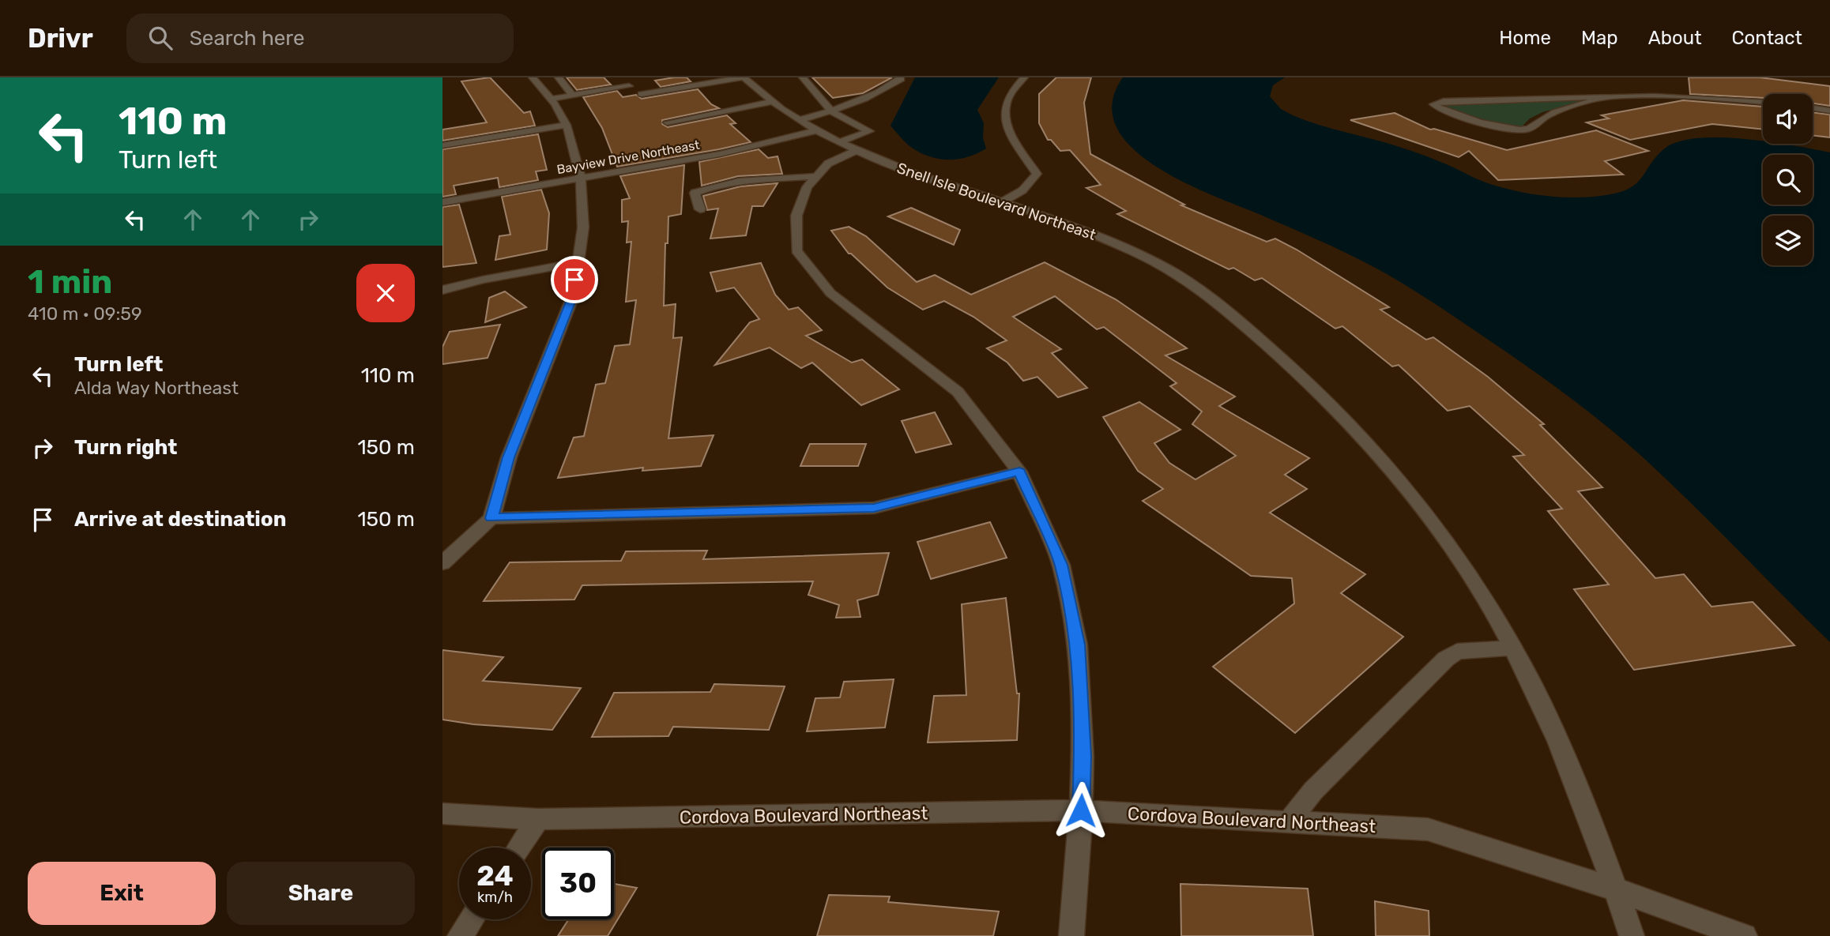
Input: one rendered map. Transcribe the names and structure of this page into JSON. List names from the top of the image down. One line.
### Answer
{"streets":{"street":["Bayview Drive Northeast","Snell Isle Boulevard Northeast","Cordova Boulevard Northeast"]},"crossings":[["Bayview Drive Northeast","Snell Isle Boulevard Northeast"],["Snell Isle Boulevard Northeast","Cordova Boulevard Northeast"]],"page":{"header":"Drivr","search":"Search here","nav":["Home","Map","About","Contact"],"turn":["110 m","Turn left"],"heading":["1 min","410 m · 09:59"],"list":[{"name":"Turn left","note":"Alda Way Northeast","value":"110 m"},{"name":"Turn right","value":"150 m"},{"name":"Arrive at destination","value":"150 m"}],"speed":"24 km/h","limit":"30","buttons":["Exit","Share"]}}
